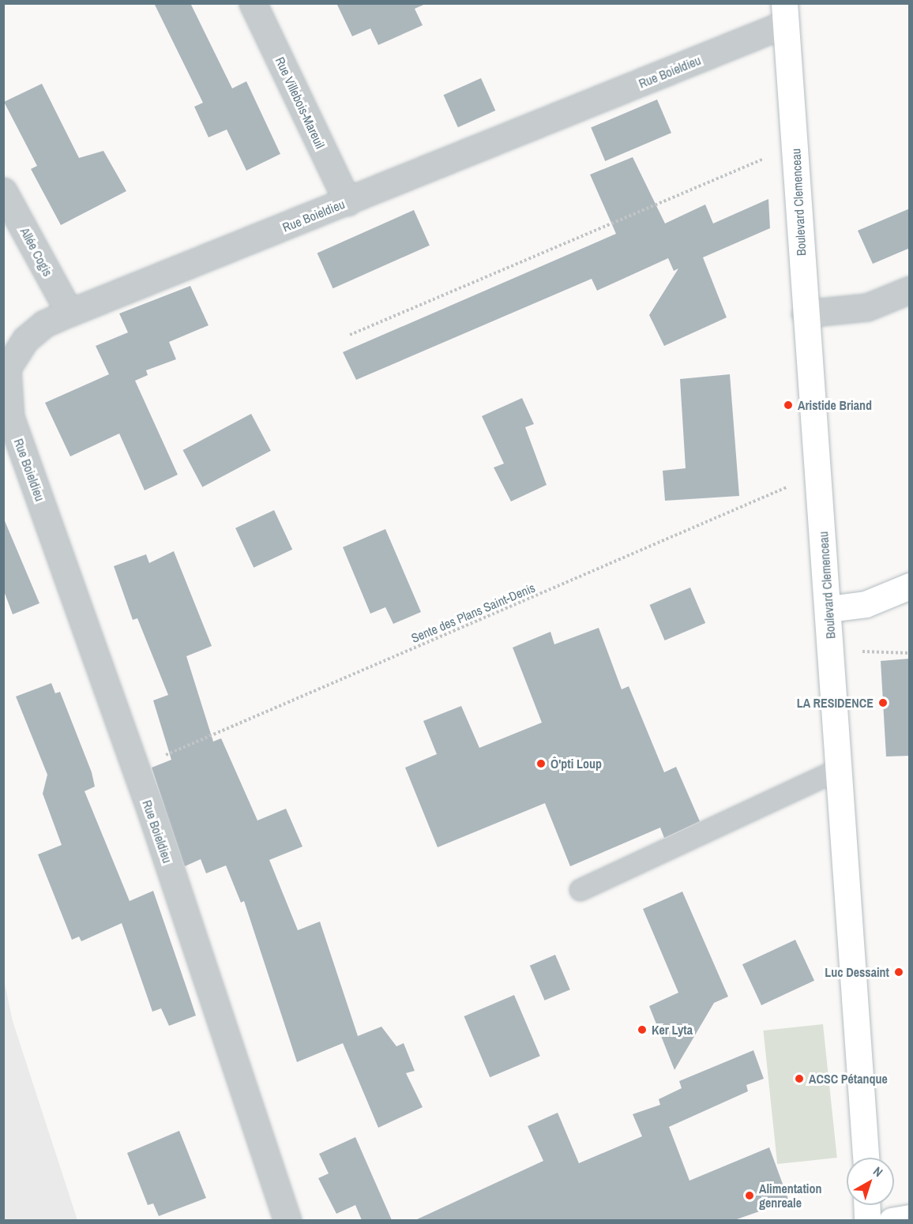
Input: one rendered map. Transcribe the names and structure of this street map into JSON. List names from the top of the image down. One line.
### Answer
{"streets":{"main road":["Boulevard Clemenceau"],"street":["Rue Boieldieu","Rue Villebois-Mareuil","Allée Cogis"],"path":["Sente des Plans Saint-Denis"]},"crossings":[["Rue Boieldieu","Rue Villebois-Mareuil"],["Rue Boieldieu","Boulevard Clemenceau"],["Rue Boieldieu","Allée Cogis"],["Rue Boieldieu","Sente des Plans Saint-Denis"],["Boulevard Clemenceau","Sente des Plans Saint-Denis"]],"places":["Aristide Briand","LA RESIDENCE","Ô'pti Loup","Luc Dessaint","Ker Lyta","ACSC Pétanque","Alimentation genreale"],"north":"top right"}
